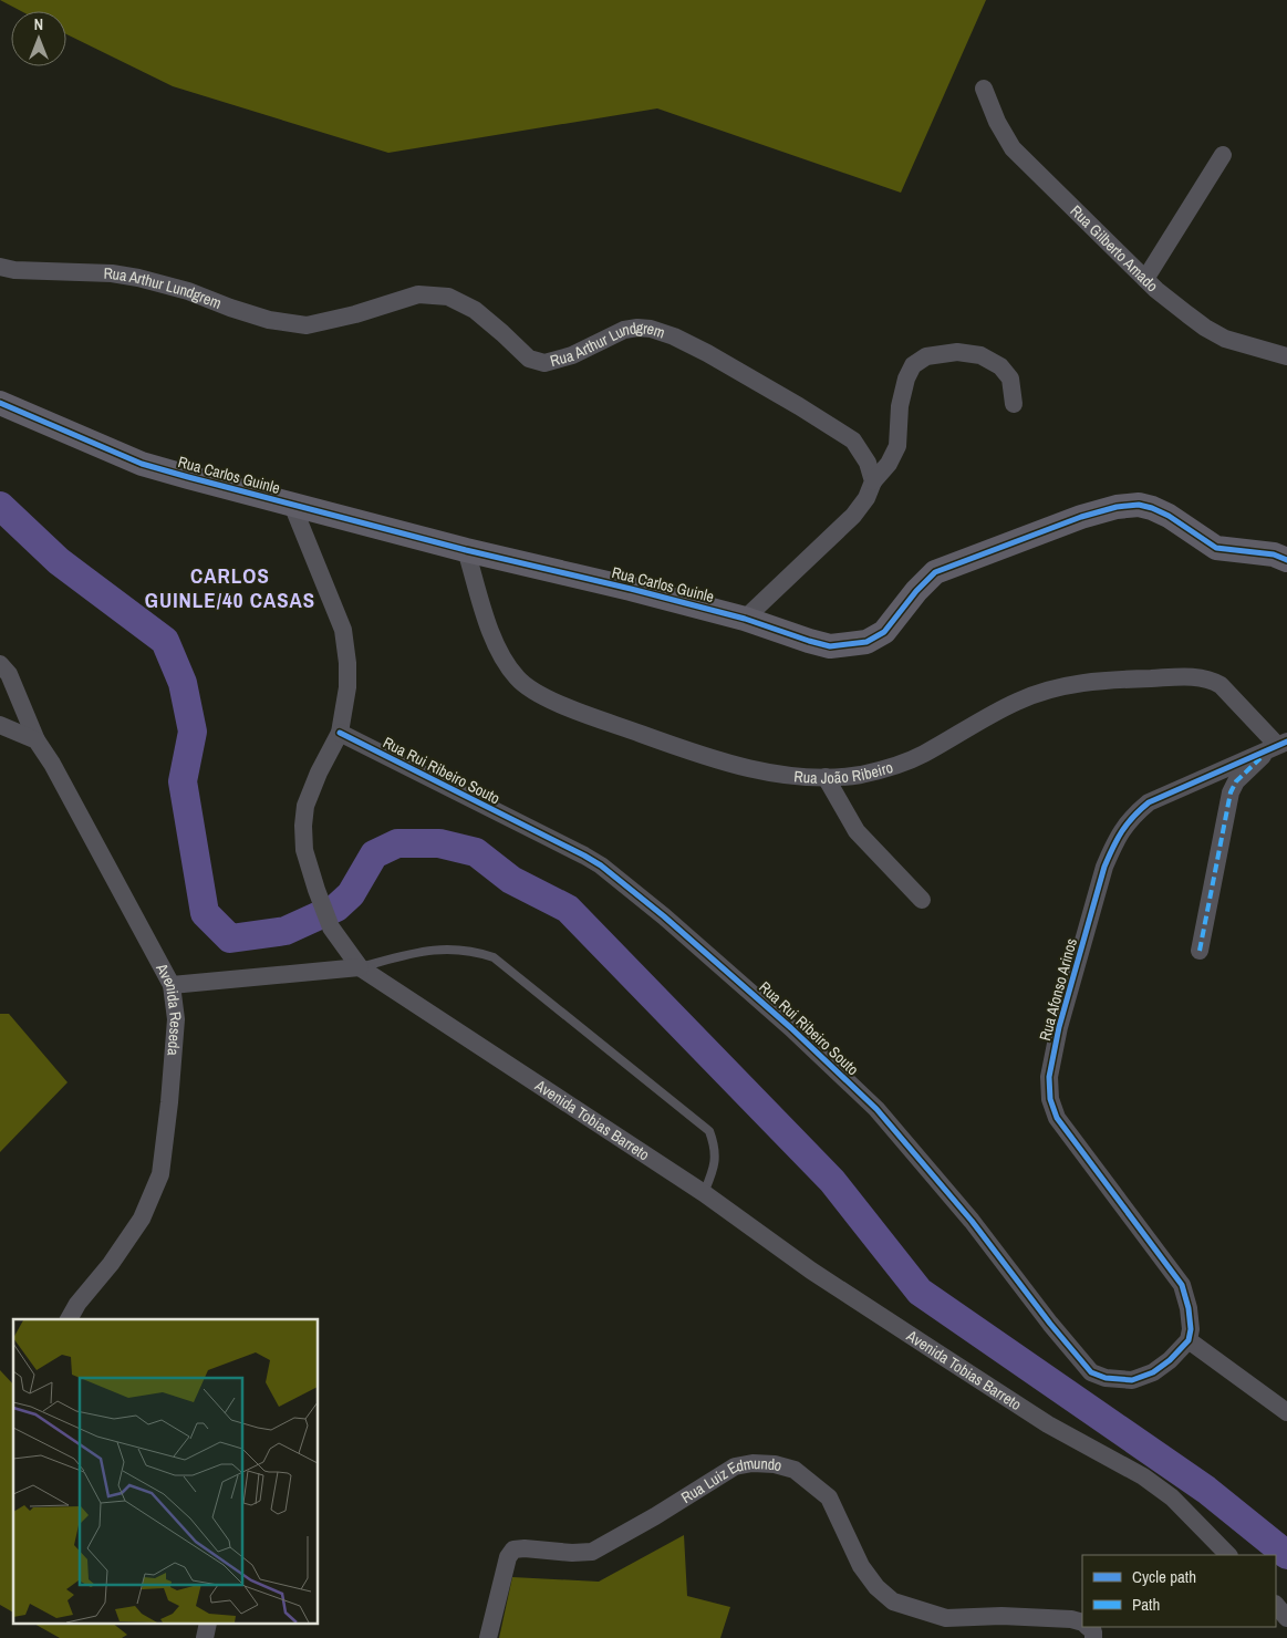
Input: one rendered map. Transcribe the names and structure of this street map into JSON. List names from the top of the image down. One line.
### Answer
{"streets":{"street":["Rua Gilberto Amado","Rua Arthur Lundgrem","Rua Carlos Guinle","Rua João Ribeiro","Rua Rui Ribeiro Souto","Rua Afonso Arinos","Avenida Reseda","Avenida Tobias Barreto","Rua Luiz Edmundo"]},"crossings":[["Rua Carlos Guinle","Rua João Ribeiro"],["Rua Carlos Guinle","Avenida Tobias Barreto"],["Rua João Ribeiro","Rua Afonso Arinos"],["Rua Rui Ribeiro Souto","Rua Afonso Arinos"],["Rua Rui Ribeiro Souto","Avenida Tobias Barreto"]],"districts":["CARLOS GUINLE/40 CASAS"],"legend":["Cycle path","Path"],"north":"top"}
